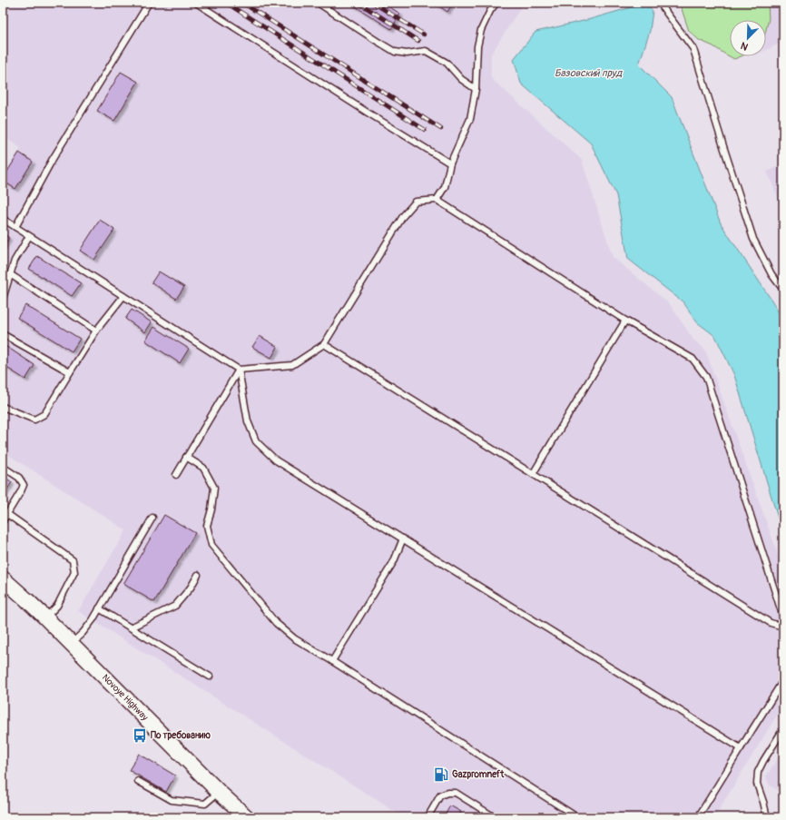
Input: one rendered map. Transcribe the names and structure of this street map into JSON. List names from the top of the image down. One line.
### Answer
{"streets":{"main road":["Novoye Highway"]},"water":["Базовский пруд"],"places":{"bus stop":["По требованию"],"fuel station":["Gazpromneft"]},"north":"bottom left"}
